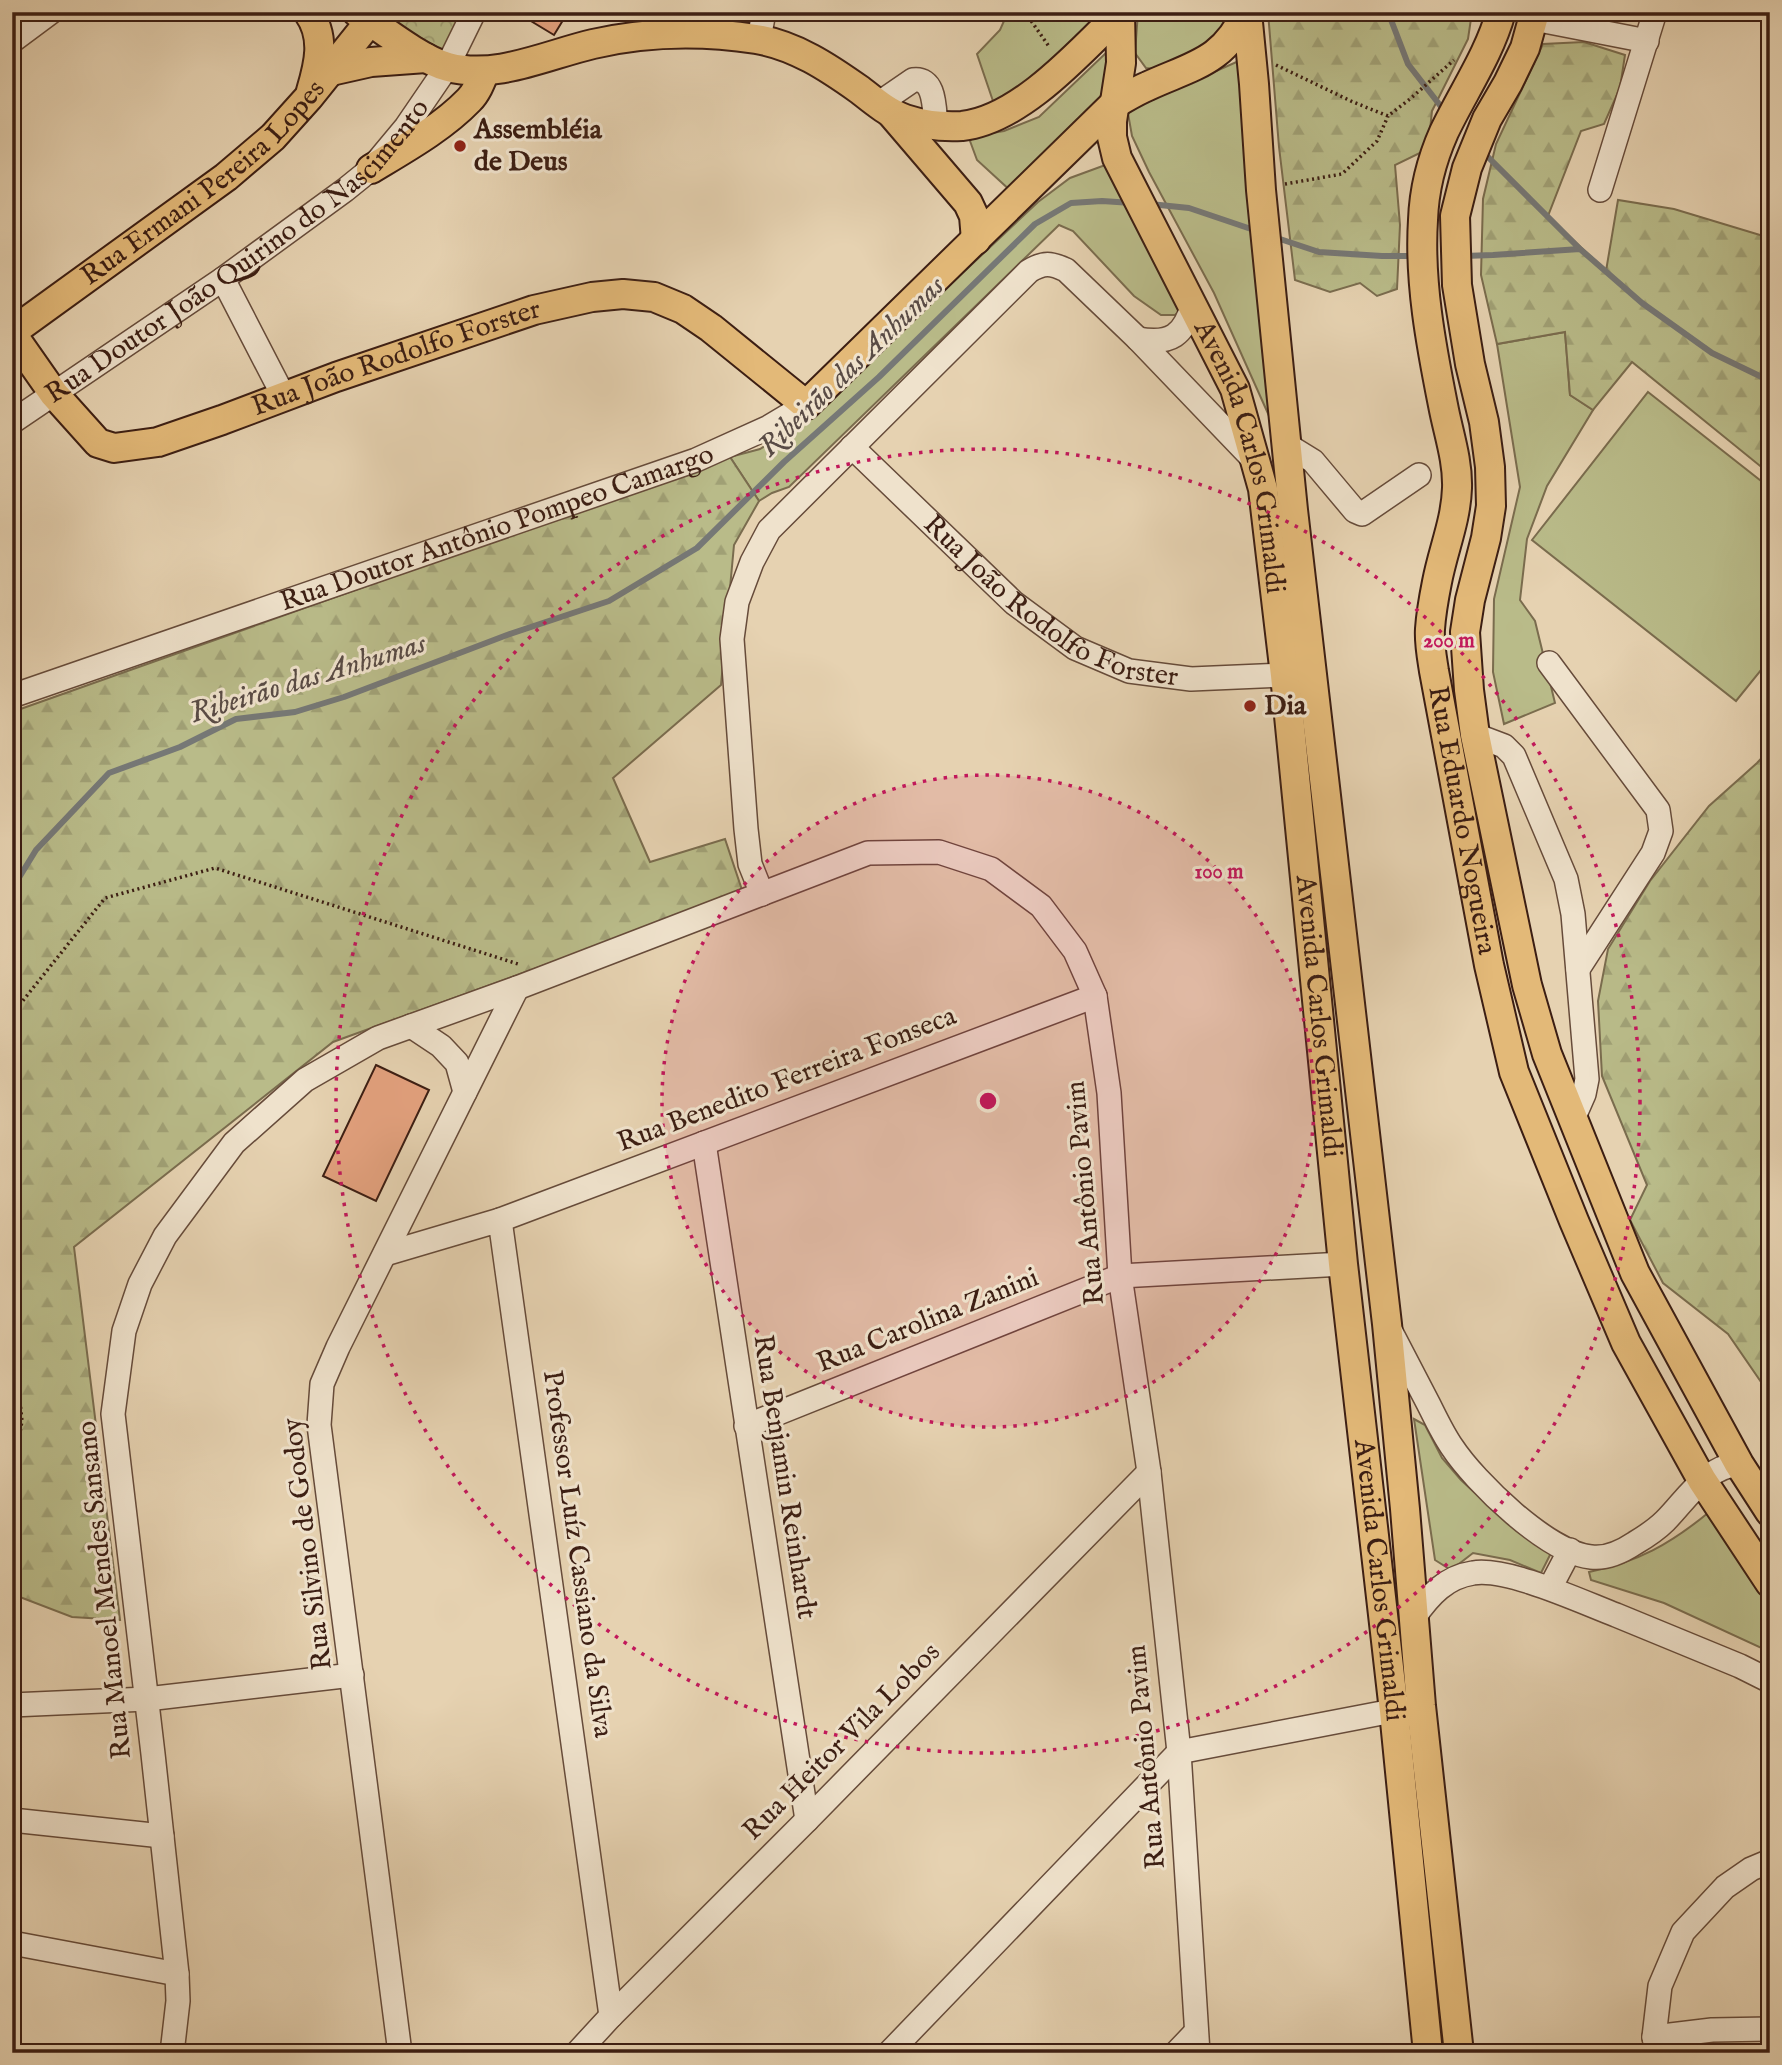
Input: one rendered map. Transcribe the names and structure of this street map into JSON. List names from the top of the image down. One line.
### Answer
{"streets":{"main road":["Rua Ermani Pereira Lopes","Rua João Rodolfo Forster","Avenida Carlos Grimaldi","Rua Doutor Antônio Pompeo Camargo","Rua Eduardo Nogueira"],"street":["Rua Doutor João Quirino do Nascimento","Rua Benedito Ferreira Fonseca","Rua Antônio Pavim","Rua Carolina Zanini","Rua Benjamin Reinhardt","Rua Silvino de Godoy","Professor Luíz Cassiano da Silva","Rua Manoel Mendes Sansano","Rua Heitor Vila Lobos"]},"crossings":[["Rua Ermani Pereira Lopes","Rua João Rodolfo Forster"],["Rua Doutor João Quirino do Nascimento","Rua João Rodolfo Forster"],["Rua João Rodolfo Forster","Avenida Carlos Grimaldi"],["Rua João Rodolfo Forster","Rua Doutor Antônio Pompeo Camargo"],["Avenida Carlos Grimaldi","Rua Doutor Antônio Pompeo Camargo"],["Avenida Carlos Grimaldi","Rua Carolina Zanini"],["Rua Benedito Ferreira Fonseca","Rua Antônio Pavim"],["Rua Benedito Ferreira Fonseca","Rua Benjamin Reinhardt"],["Rua Benedito Ferreira Fonseca","Professor Luíz Cassiano da Silva"],["Rua Antônio Pavim","Rua Carolina Zanini"],["Rua Antônio Pavim","Rua Silvino de Godoy"],["Rua Antônio Pavim","Rua Manoel Mendes Sansano"],["Rua Antônio Pavim","Rua Heitor Vila Lobos"],["Rua Carolina Zanini","Rua Benjamin Reinhardt"],["Rua Benjamin Reinhardt","Rua Heitor Vila Lobos"],["Rua Silvino de Godoy","Rua Manoel Mendes Sansano"],["Professor Luíz Cassiano da Silva","Rua Heitor Vila Lobos"]],"water":["Ribeirão das Anhumas"],"places":["Assembléia de Deus","Dia"],"rings":["200 m","100 m"]}
